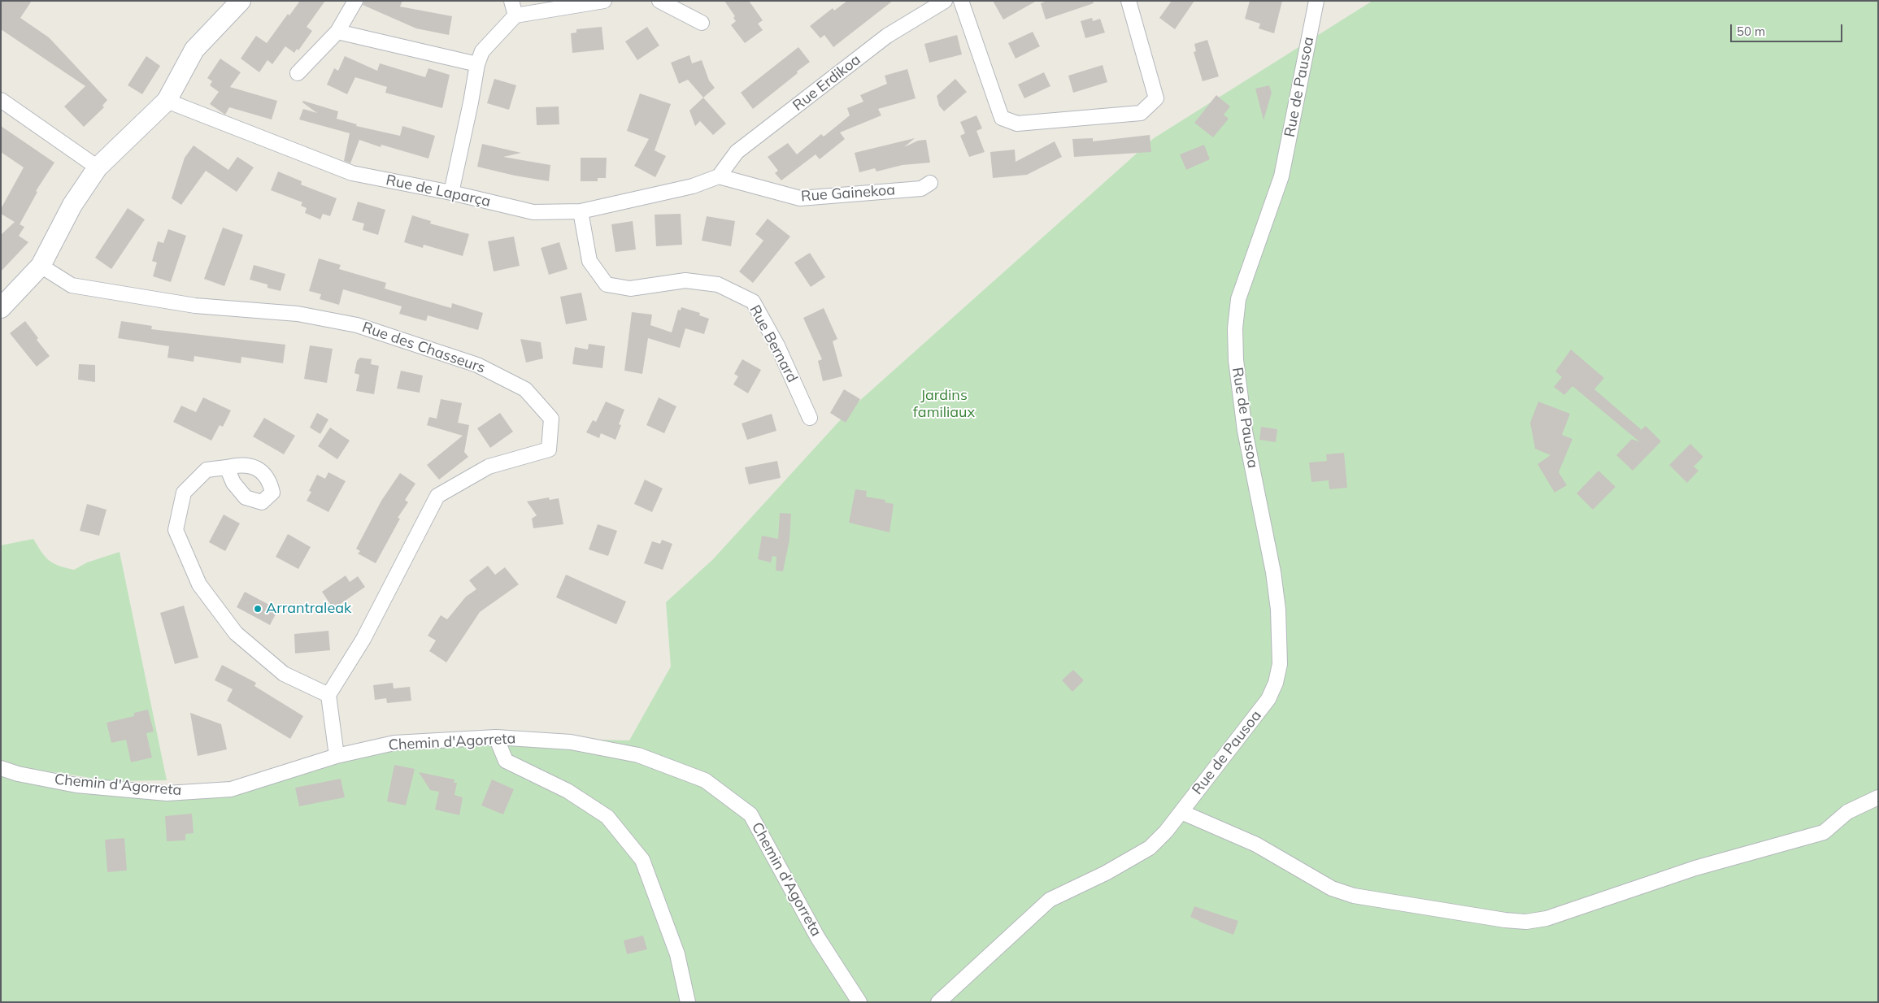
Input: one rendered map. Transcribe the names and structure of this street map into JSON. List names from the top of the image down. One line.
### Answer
{"streets":{"street":["Rue Erdikoa","Rue de Pausoa","Rue de Laparça","Rue Gainekoa","Rue Bernard","Rue des Chasseurs","Chemin d'Agorreta"]},"crossings":[["Rue Erdikoa","Rue de Laparça"],["Rue Erdikoa","Rue Gainekoa"],["Rue de Laparça","Rue Gainekoa"],["Rue de Laparça","Rue Bernard"]],"parks":["Jardins familiaux"],"places":["Arrantraleak"],"scale_bar":"50 m"}
